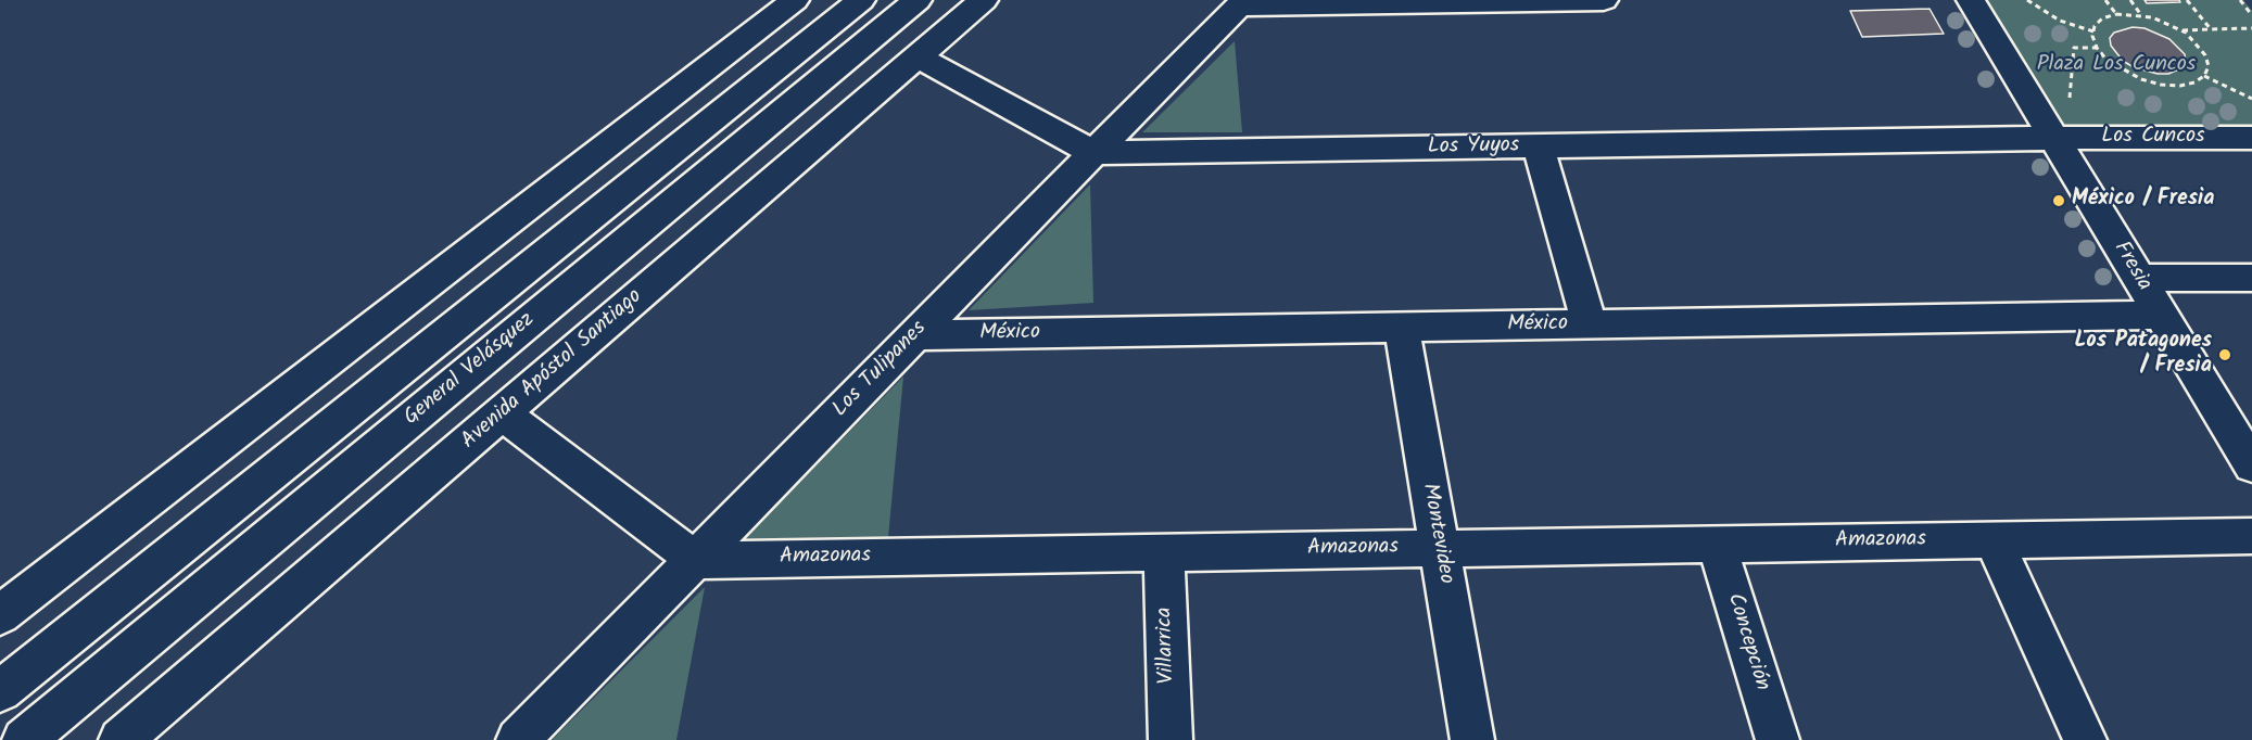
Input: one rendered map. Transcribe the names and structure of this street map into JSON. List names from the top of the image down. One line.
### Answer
{"streets":{"main road":["Los Cuncos","Los Yuyos","Fresia","México","General Velásquez","Avenida Apóstol Santiago","Los Tulipanes","Montevideo","Amazonas","Concepción","Villarrica"]},"crossings":[["Los Cuncos","Los Yuyos"],["Los Cuncos","Fresia"],["Los Yuyos","Fresia"],["Los Yuyos","Avenida Apóstol Santiago"],["Los Yuyos","Los Tulipanes"],["Fresia","México"],["México","Los Tulipanes"],["México","Montevideo"],["Los Tulipanes","Amazonas"],["Montevideo","Amazonas"],["Amazonas","Concepción"],["Amazonas","Villarrica"]],"parks":["Plaza Los Cuncos"],"places":["México / Fresia","Los Patagones / Fresia"]}
